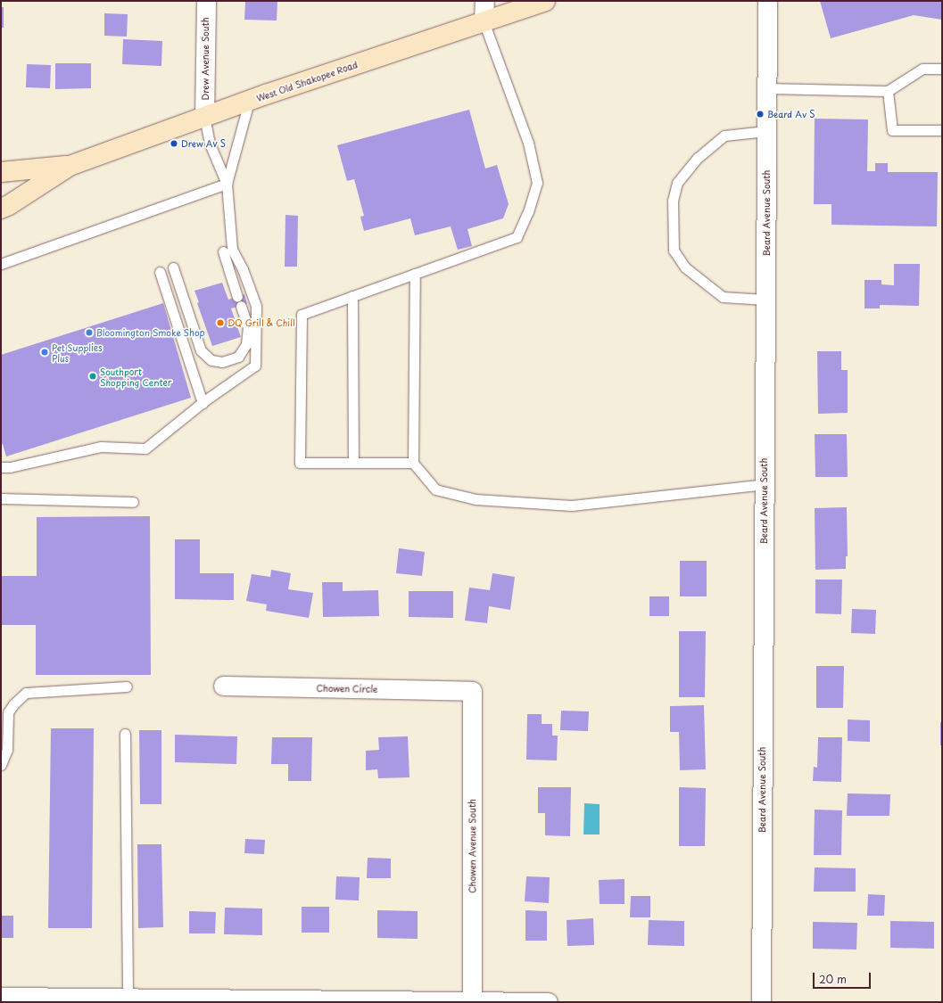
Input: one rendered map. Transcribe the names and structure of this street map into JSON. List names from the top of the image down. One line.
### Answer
{"streets":{"main road":["West Old Shakopee Road"],"street":["Drew Avenue South","Beard Avenue South","Chowen Circle","Chowen Avenue South"]},"crossings":[["Drew Avenue South","West Old Shakopee Road"],["Chowen Circle","Chowen Avenue South"]],"places":["Beard Av S","Drew Av S","DQ Grill & Chill","Bloomington Smoke Shop","Pet Supplies Plus","Southport Shopping Center"],"scale_bar":"20 m"}
